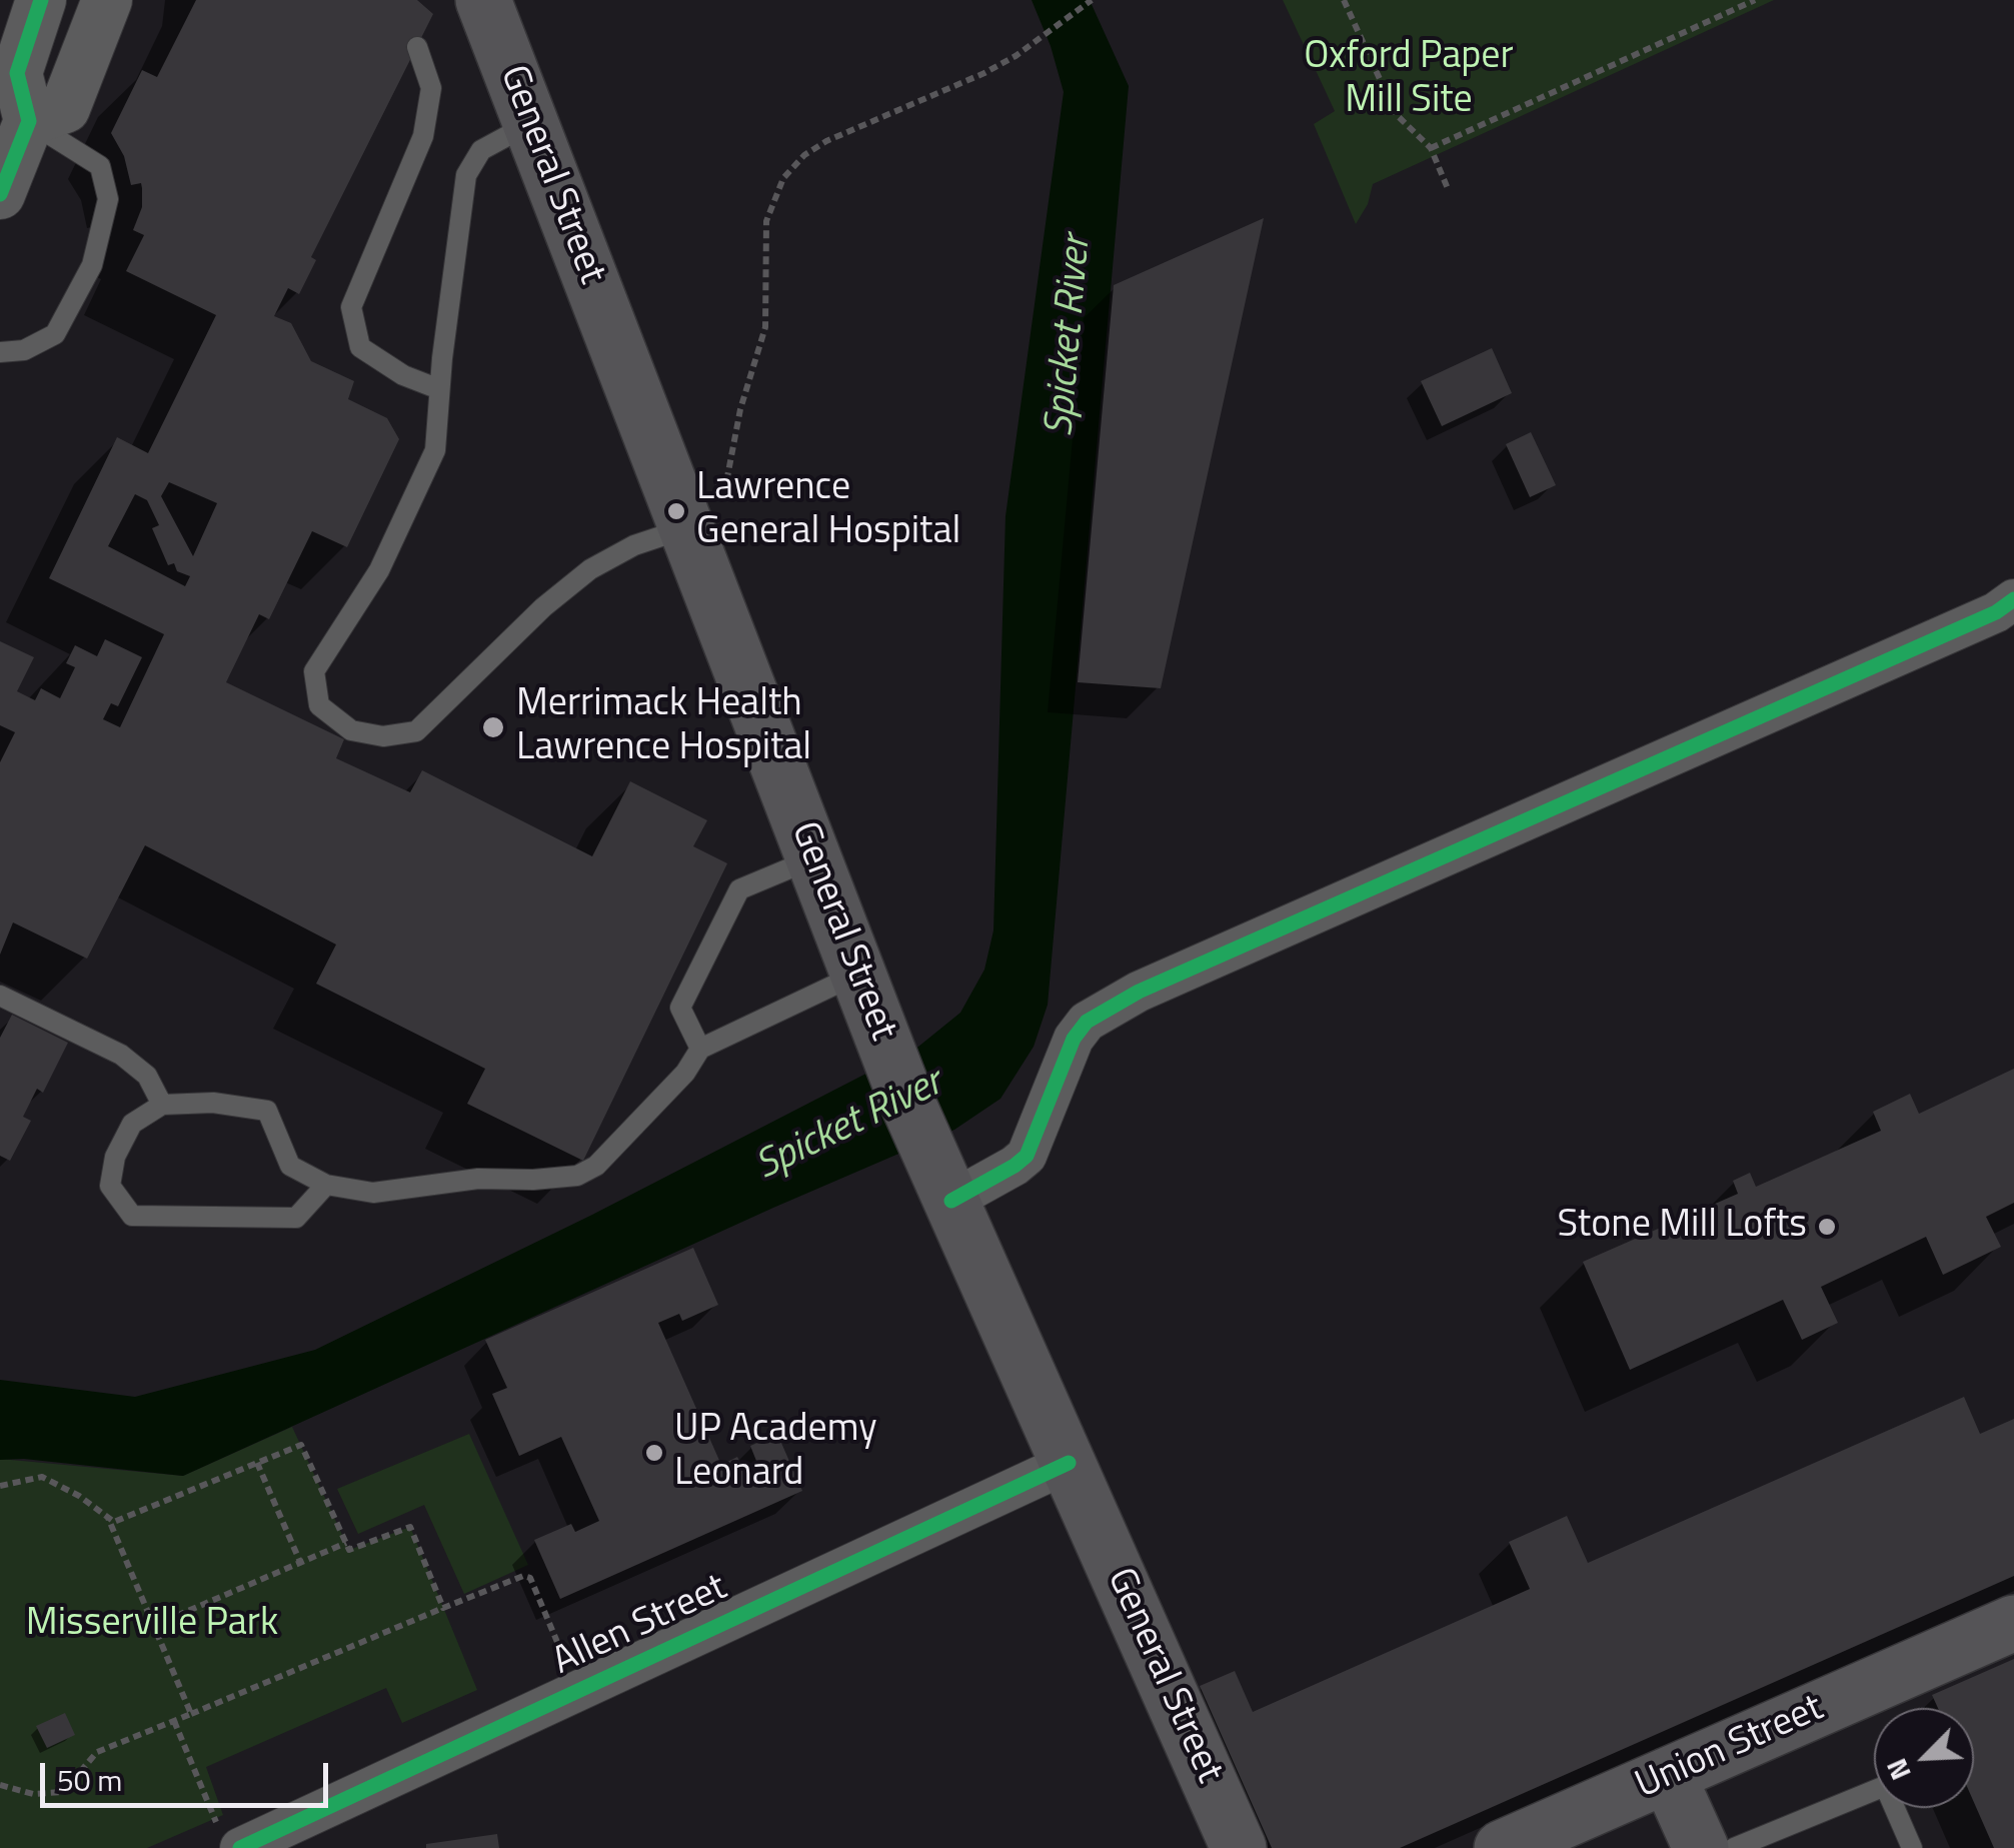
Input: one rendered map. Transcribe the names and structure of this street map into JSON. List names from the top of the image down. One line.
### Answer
{"streets":{"main road":["General Street","Union Street"],"street":["Allen Street"]},"crossings":[["General Street","Allen Street"]],"water":["Spicket River"],"parks":["Oxford Paper Mill Site","Misserville Park"],"places":["Lawrence General Hospital","Merrimack Health Lawrence Hospital","Stone Mill Lofts","UP Academy Leonard"],"scale_bar":"50 m","north":"bottom left"}
